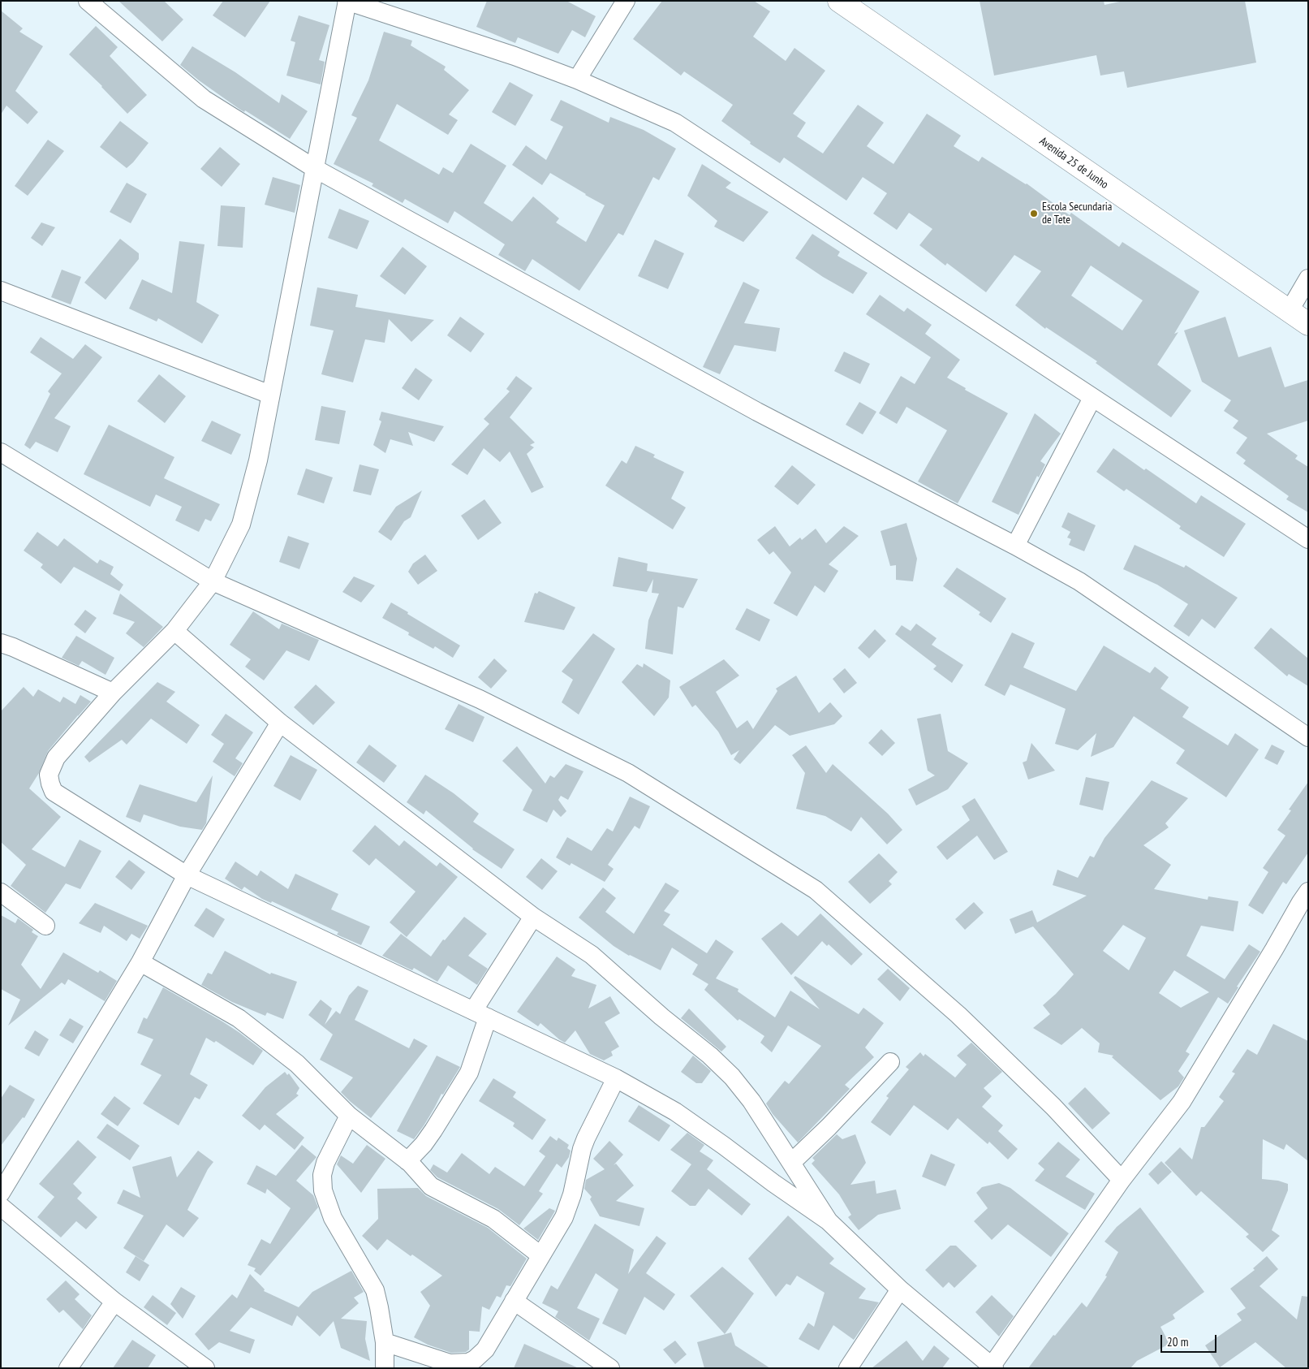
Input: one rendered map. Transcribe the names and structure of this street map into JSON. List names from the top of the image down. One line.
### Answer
{"streets":{"street":["Avenida 25 de Junho"]},"places":["Escola Secundaria de Tete"],"scale_bar":"20 m"}
